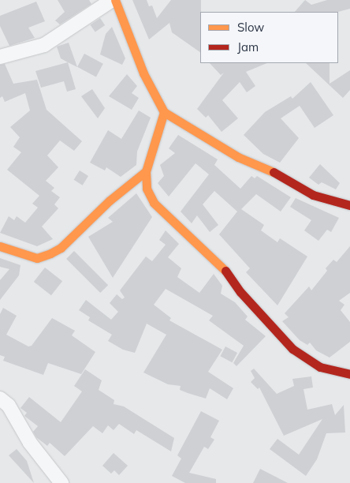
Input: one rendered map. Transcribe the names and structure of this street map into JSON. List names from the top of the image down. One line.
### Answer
{"legend":["Slow","Jam"]}
